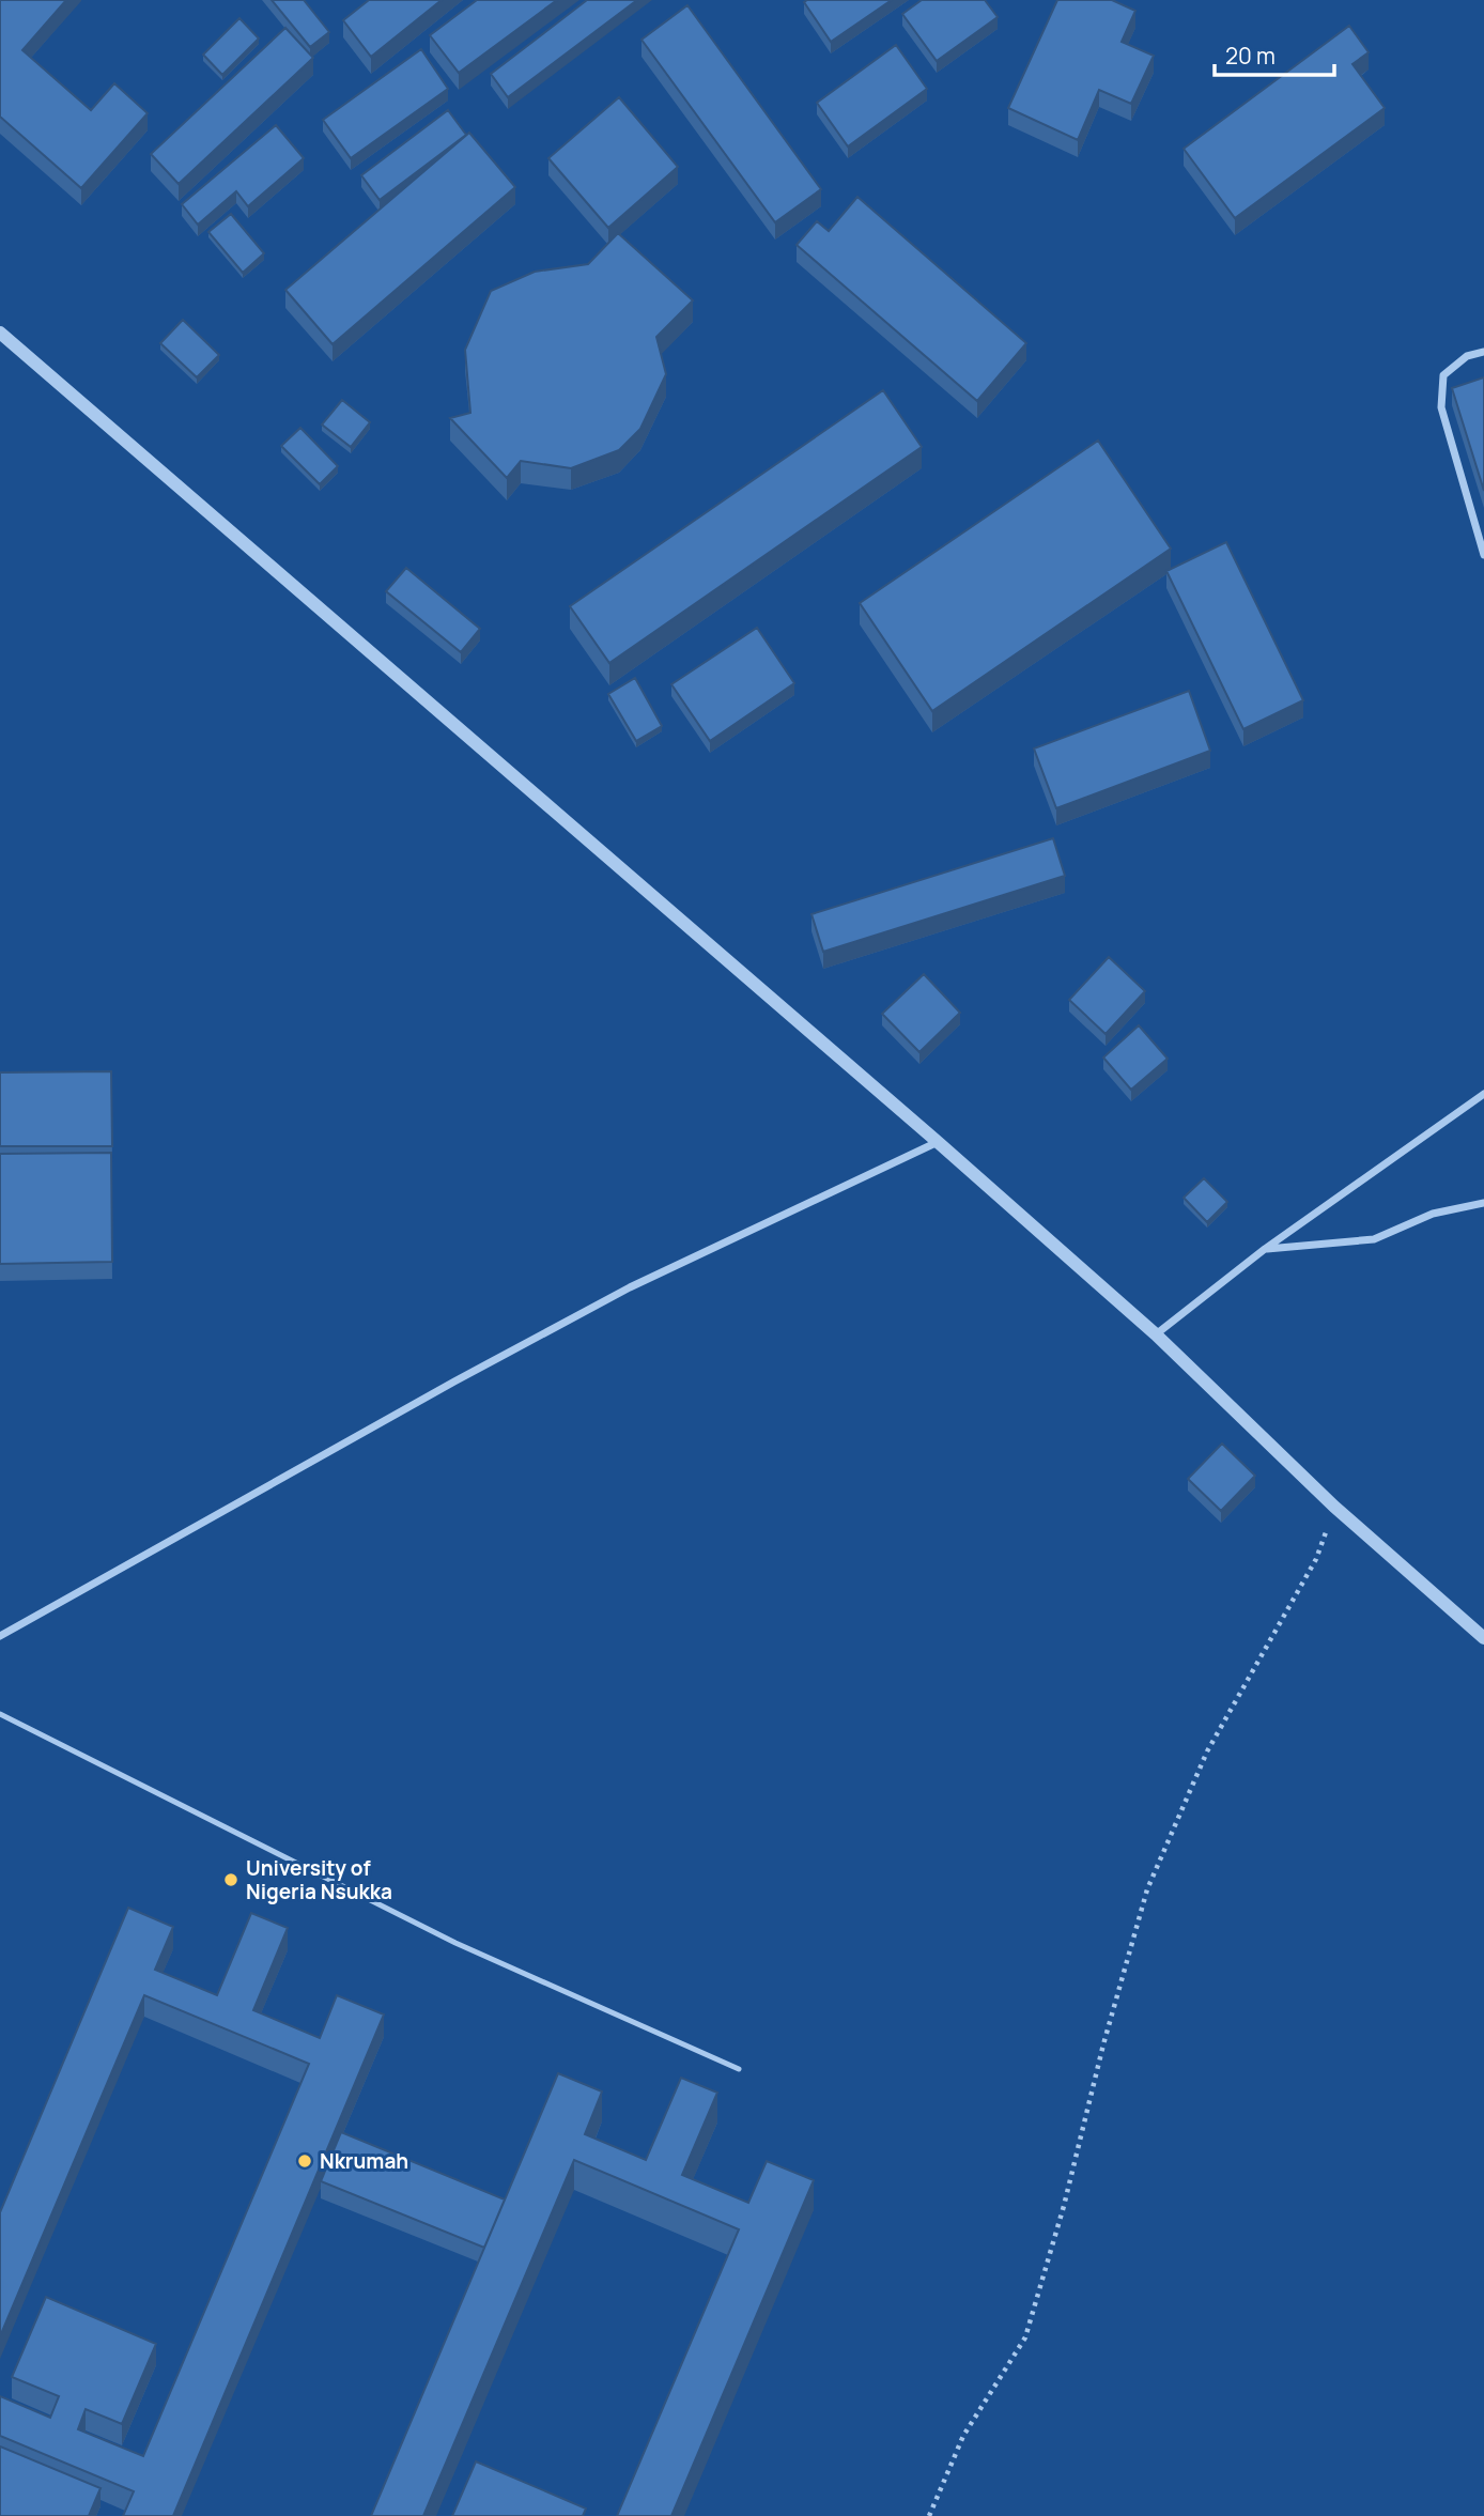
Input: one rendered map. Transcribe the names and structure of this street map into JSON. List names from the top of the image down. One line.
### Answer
{"places":["University of Nigeria Nsukka","Nkrumah"],"scale_bar":"20 m"}
